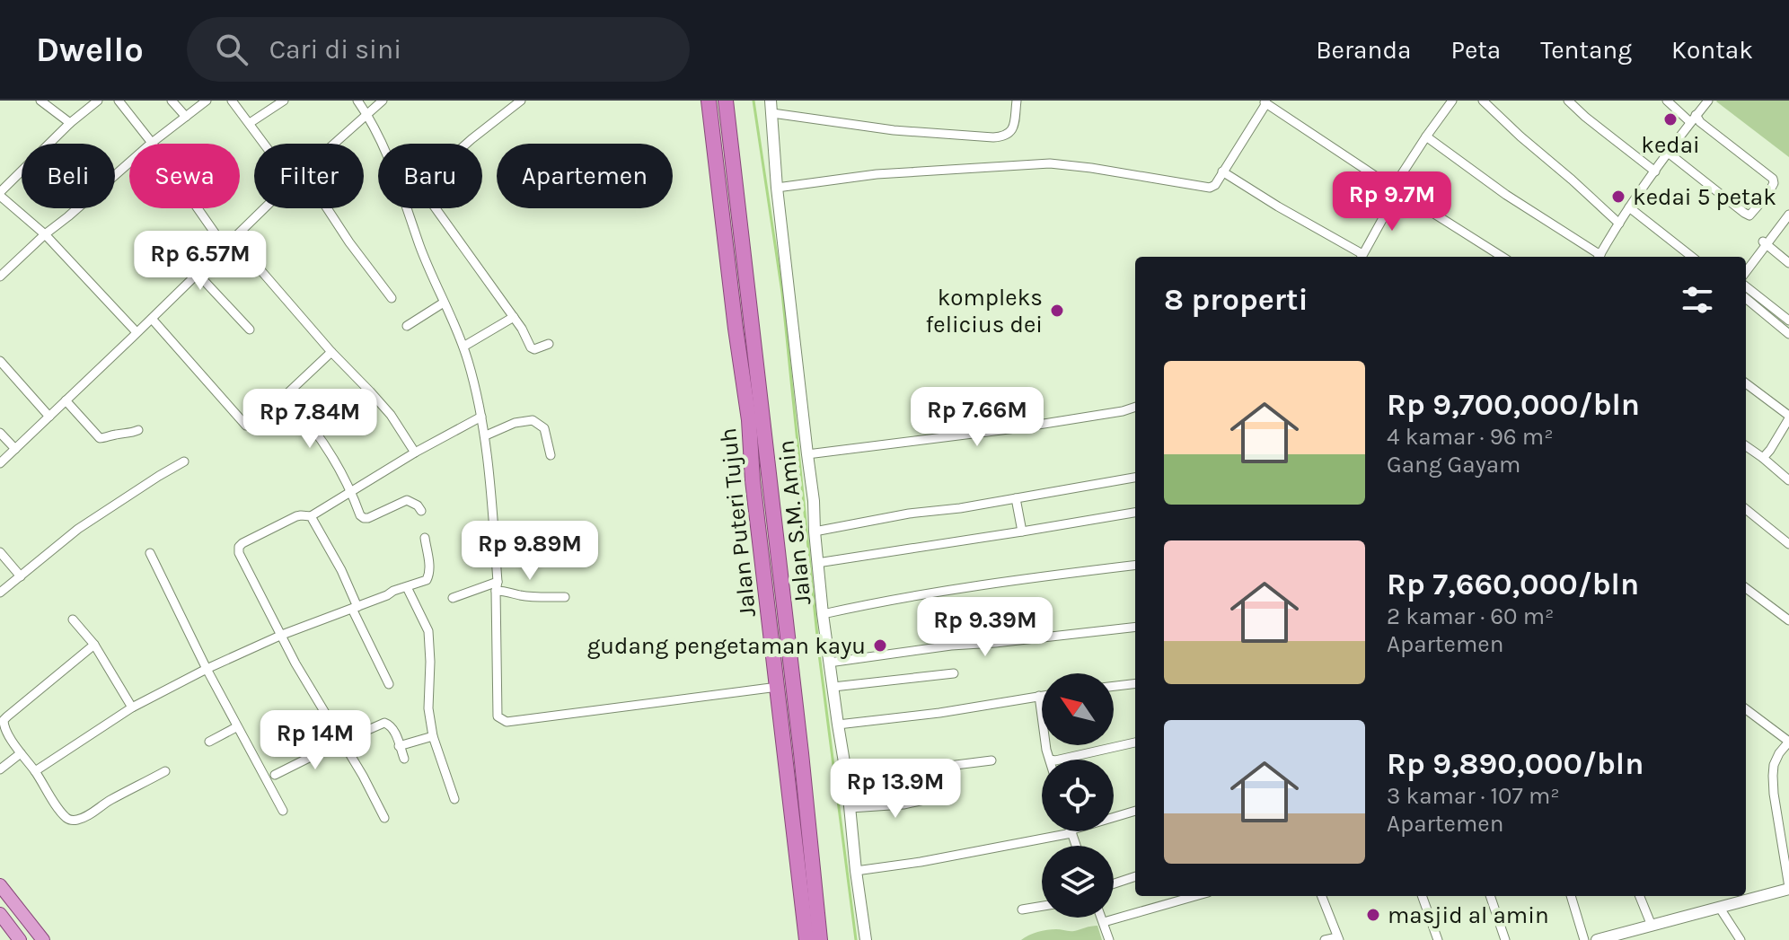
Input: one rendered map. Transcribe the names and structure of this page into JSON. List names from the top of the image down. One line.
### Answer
{"streets":{"highway":["Jalan Puteri Tujuh"],"street":["Jalan S.M. Amin"]},"places":["kedai","kedai 5 petak","kompleks felicius dei","gudang pengetaman kayu","masjid al amin"],"north":"top left","page":{"header":"Dwello","search":"Cari di sini","nav":["Beranda","Peta","Tentang","Kontak"],"chip":["Beli","Sewa","Filter","Baru","Apartemen"],"price":["Rp 9.7M","Rp 6.57M","Rp 7.66M","Rp 7.84M","Rp 9.89M","Rp 9.39M","Rp 14M","Rp 13.9M"],"heading":"8 properti","list":[{"name":"Rp 9,700,000/bln","note":"4 kamar · 96 m² · Gang Gayam"},{"name":"Rp 7,660,000/bln","note":"2 kamar · 60 m² · Apartemen"},{"name":"Rp 9,890,000/bln","note":"3 kamar · 107 m² · Apartemen"}]}}
